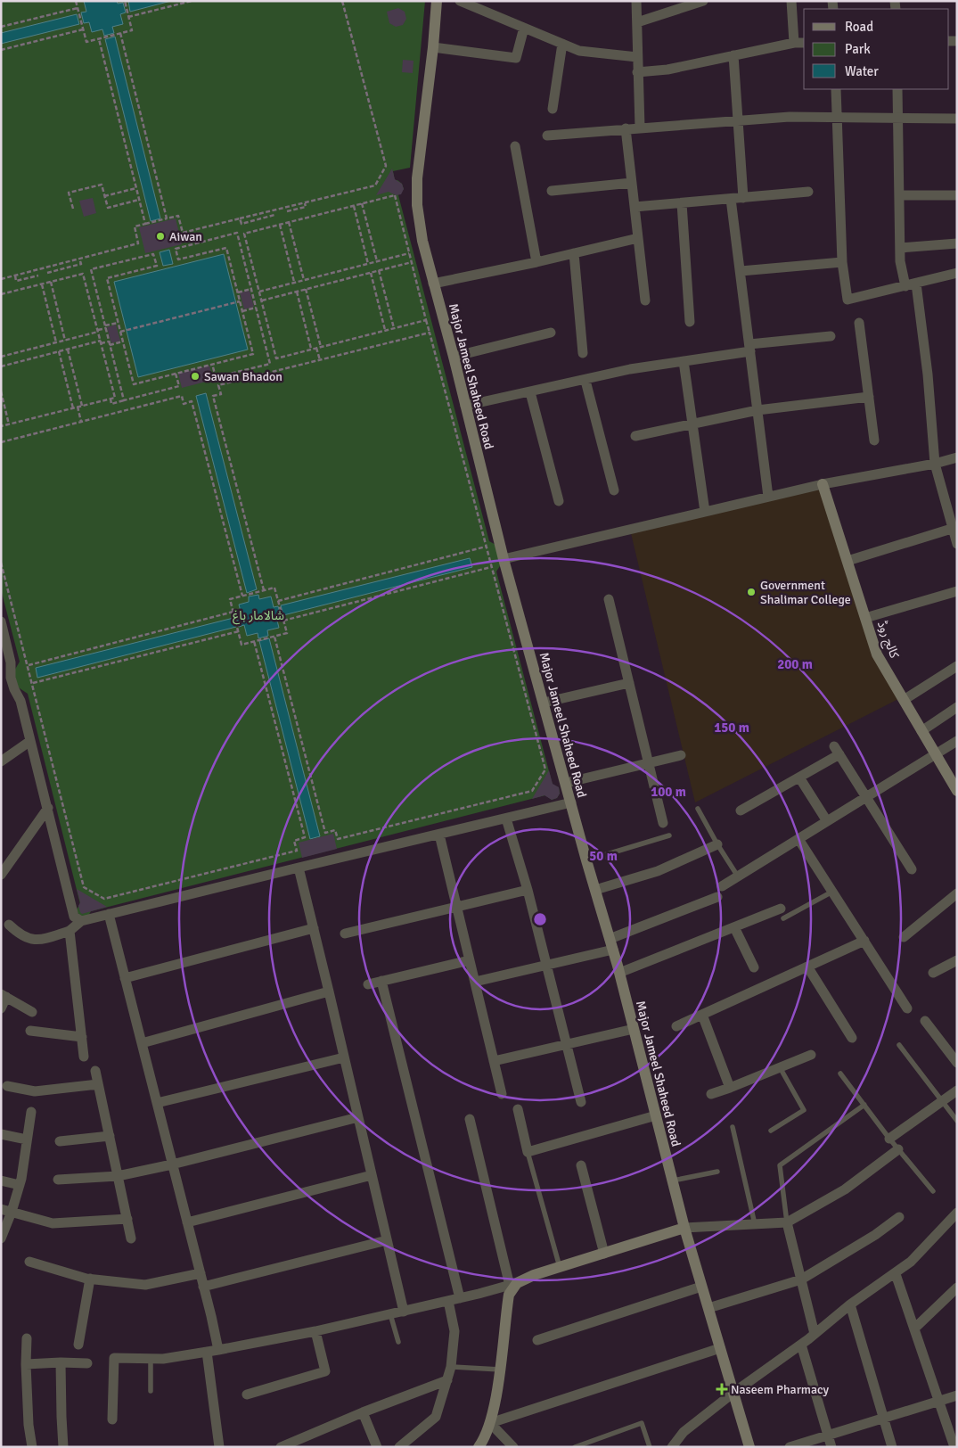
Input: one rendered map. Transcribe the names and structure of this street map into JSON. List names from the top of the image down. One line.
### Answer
{"streets":{"street":["Major Jameel Shaheed Road","کالج روڈ"]},"parks":["شالامار باغ"],"places":{"other":["Aiwan","Sawan Bhadon","Government Shalimar College"],"health":["Naseem Pharmacy"]},"legend":["Road","Park","Water"],"rings":["200 m","150 m","100 m","50 m"]}
